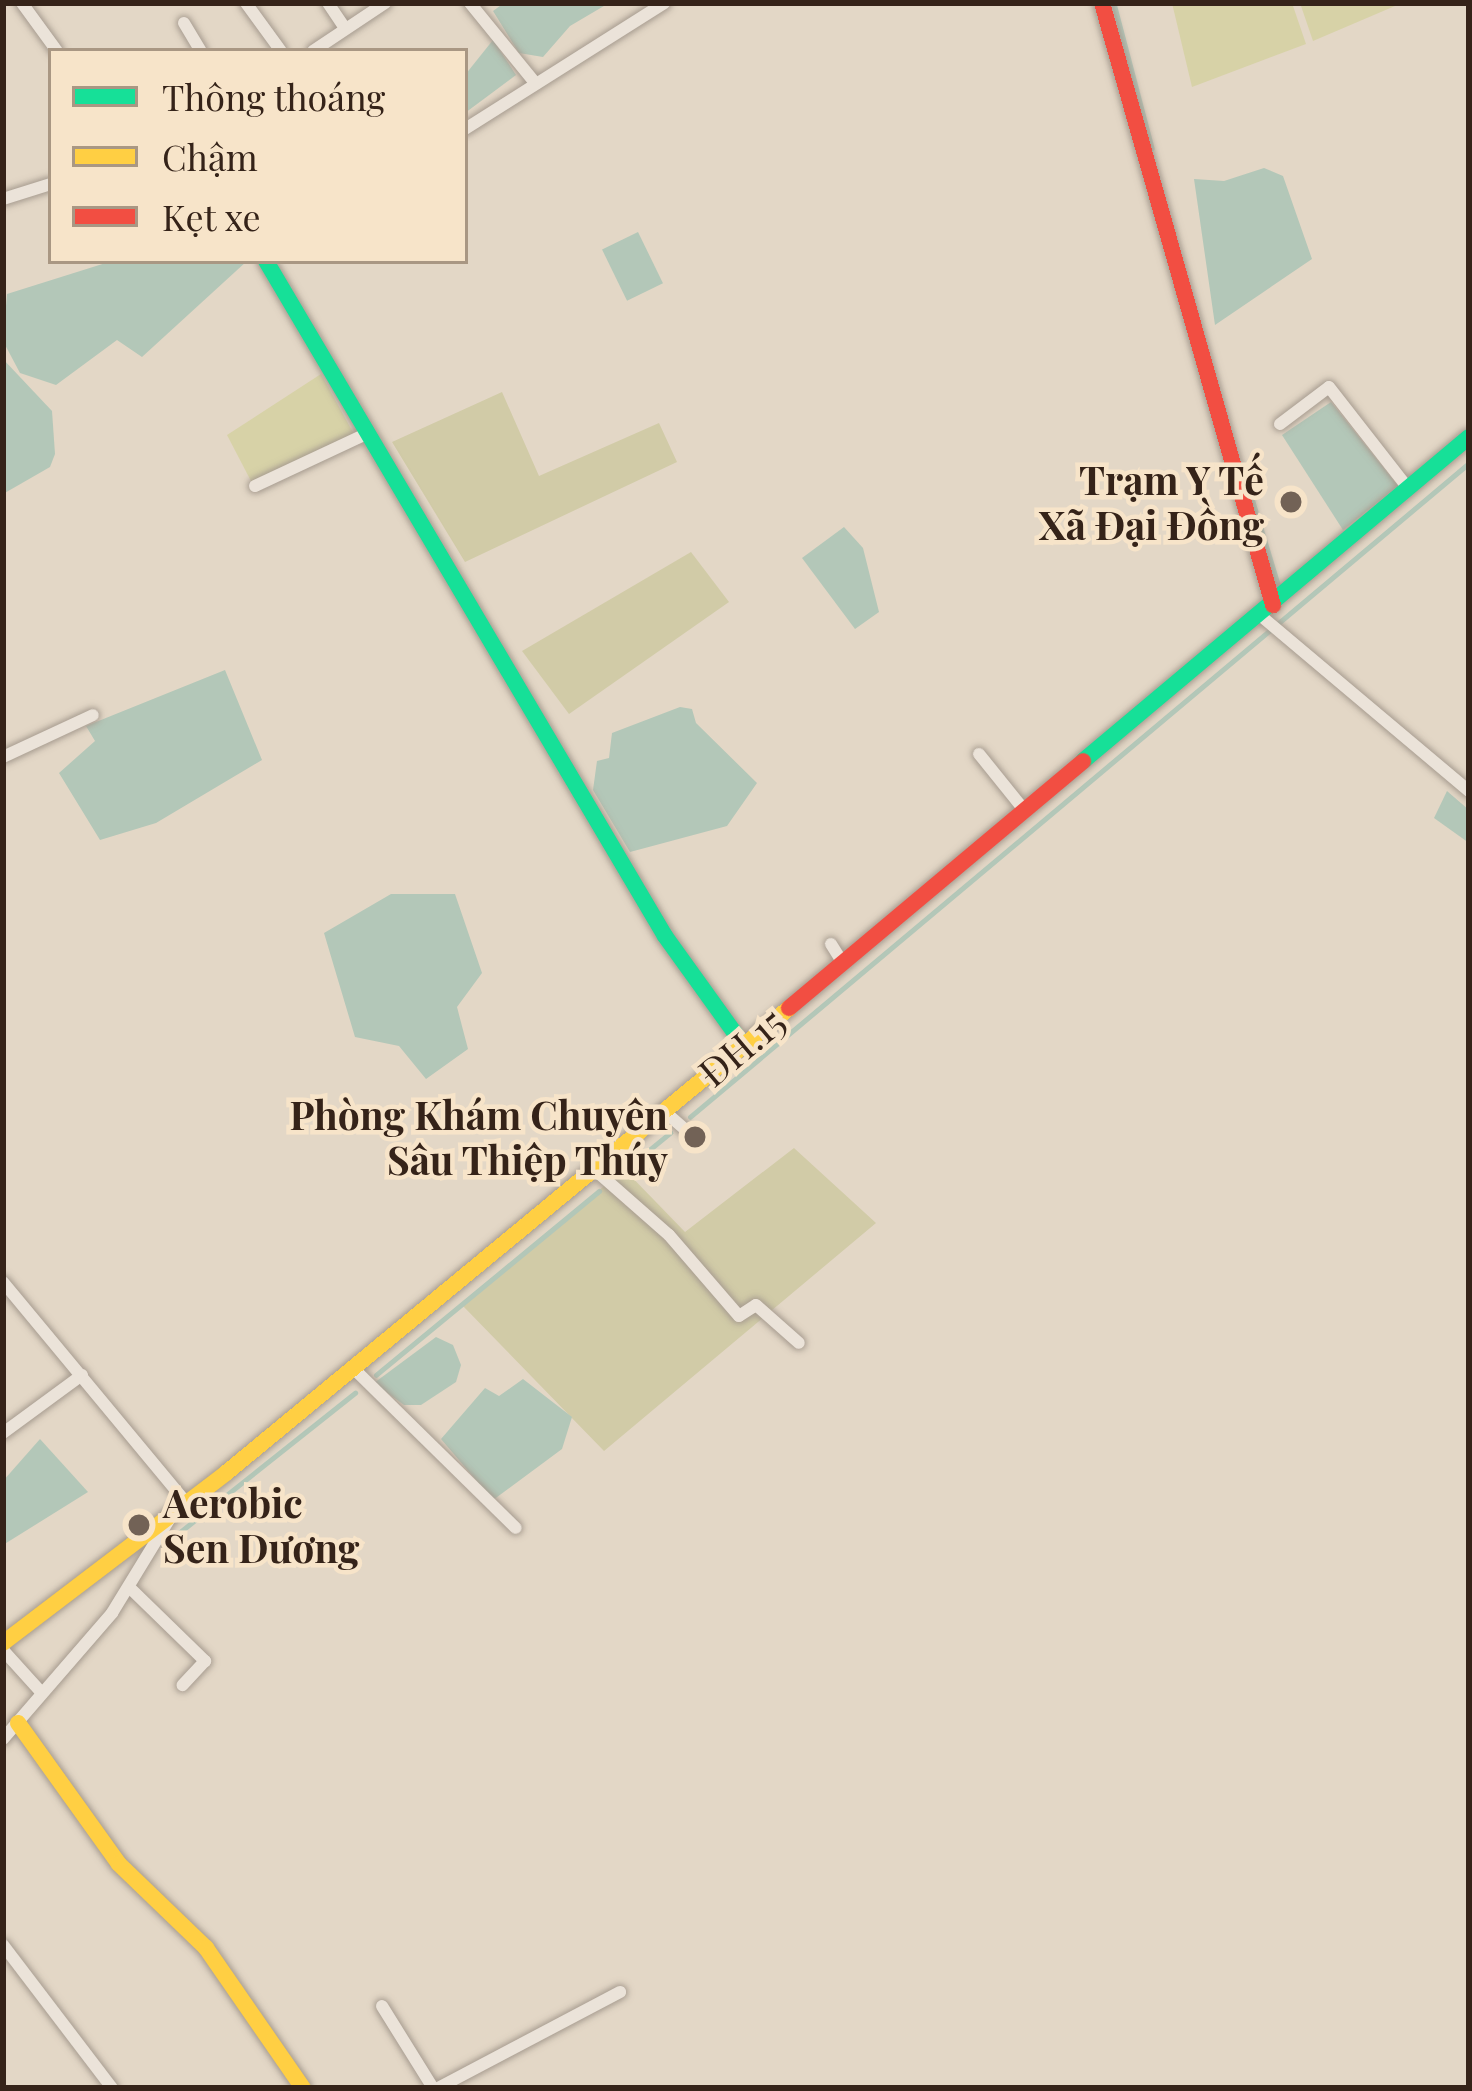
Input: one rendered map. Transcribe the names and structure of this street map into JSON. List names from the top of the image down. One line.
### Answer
{"streets":{"street":["ĐH.15"]},"places":["Trạm Y Tế Xã Đại Đồng","Phòng Khám Chuyên Sâu Thiệp Thúy","Aerobic Sen Dương"],"legend":["Thông thoáng","Chậm","Kẹt xe"]}
